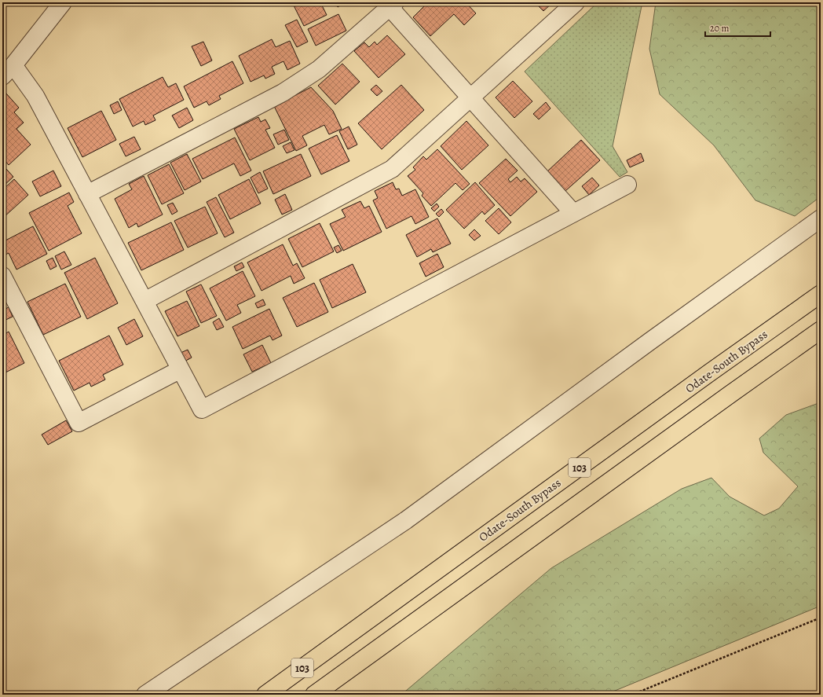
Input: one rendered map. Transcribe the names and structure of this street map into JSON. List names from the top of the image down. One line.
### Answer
{"streets":{"highway":["Odate-South Bypass","103"]},"scale_bar":"20 m"}
